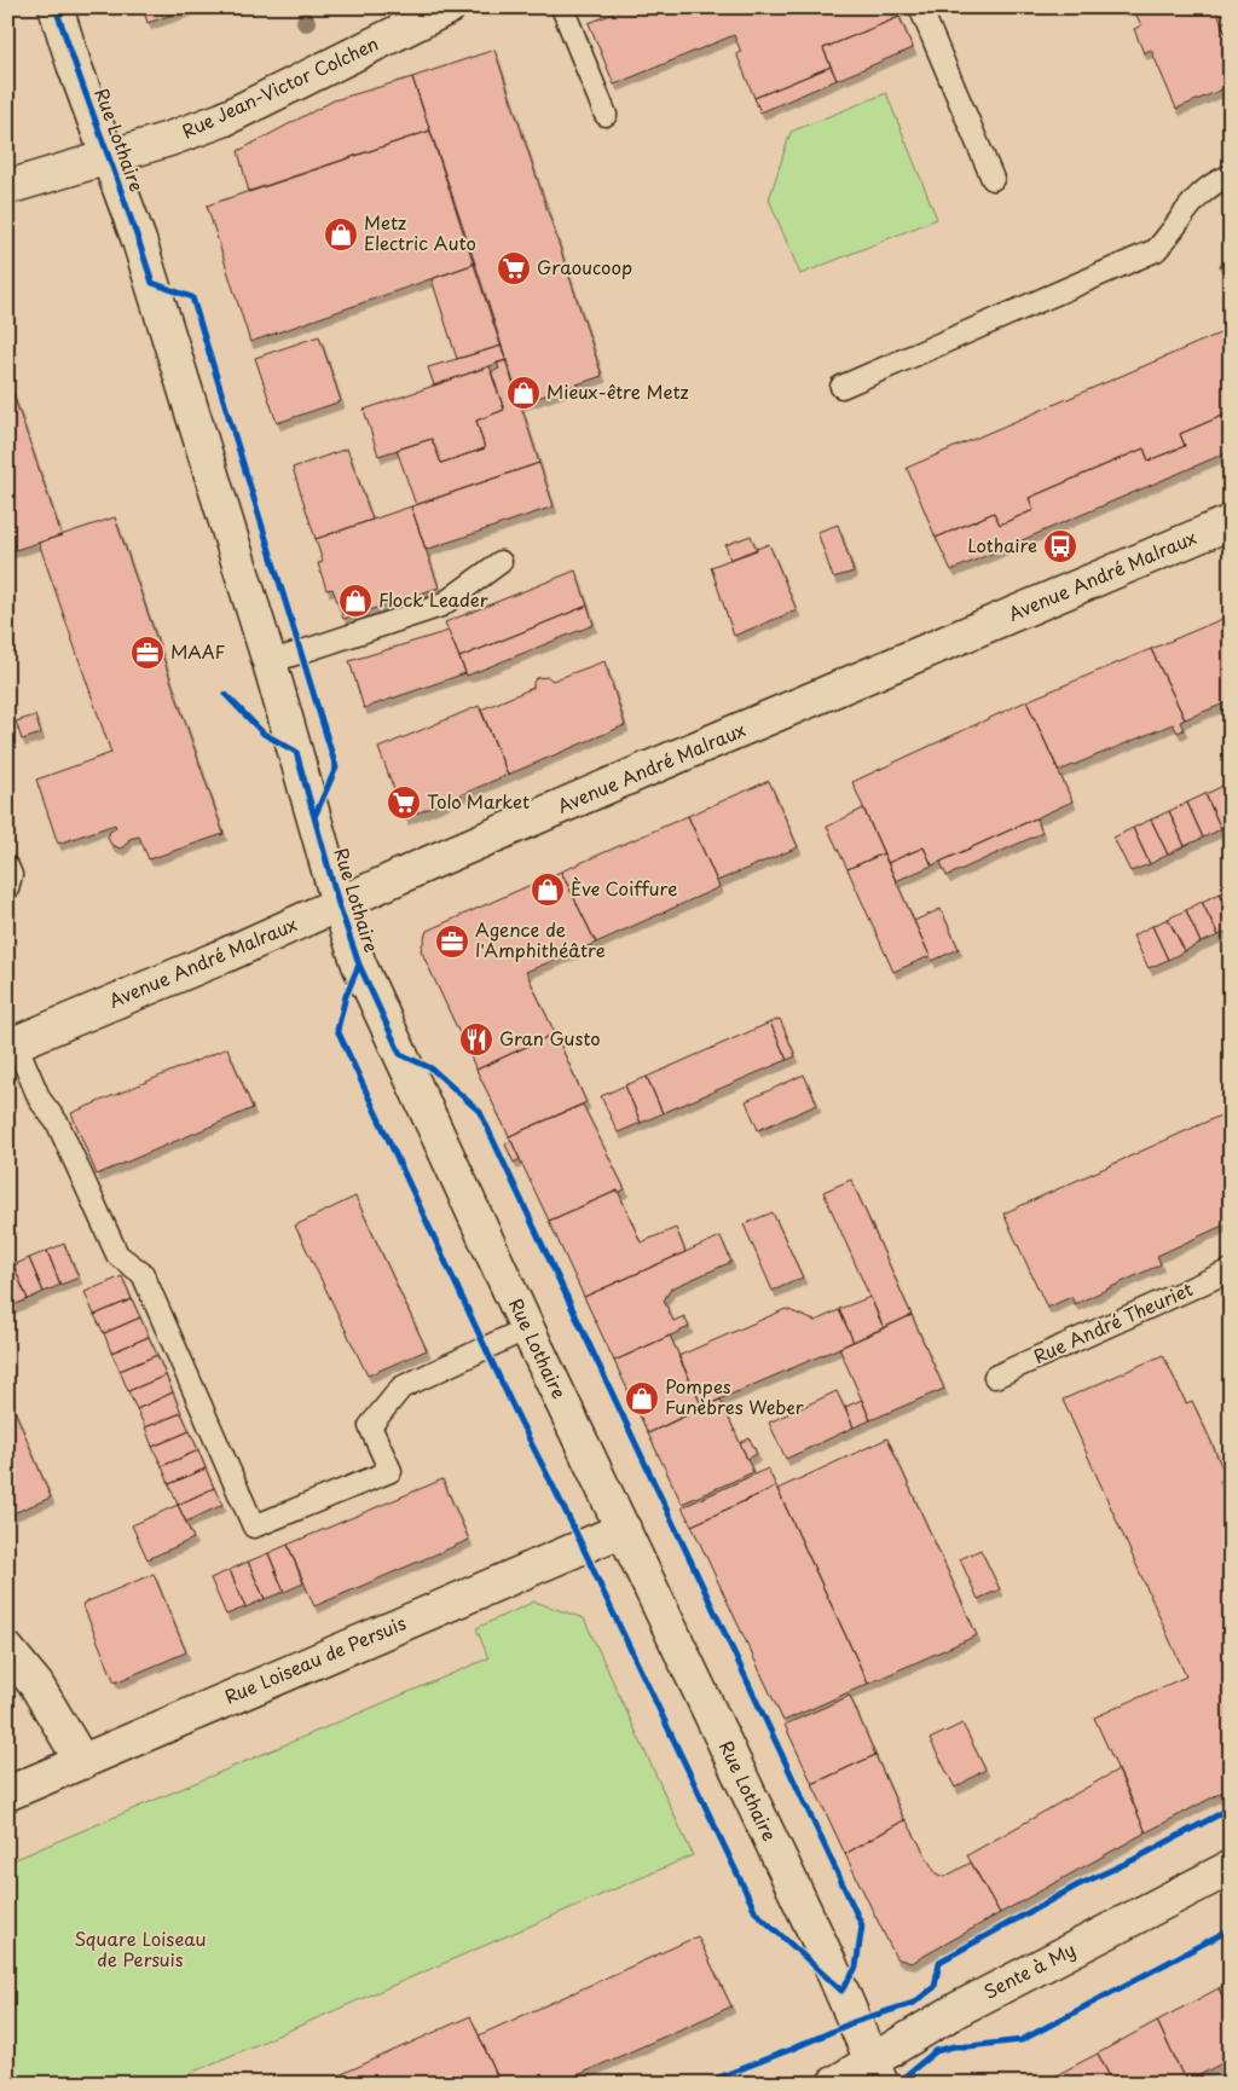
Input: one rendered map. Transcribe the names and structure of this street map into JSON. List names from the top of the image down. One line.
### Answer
{"streets":{"street":["Rue Jean-Victor Colchen","Rue Lothaire","Avenue André Malraux","Rue Loiseau de Persuis","Sente à My"],"lane":["Rue André Theuriet"]},"crossings":[["Rue Jean-Victor Colchen","Rue Lothaire"],["Rue Lothaire","Avenue André Malraux"],["Rue Lothaire","Rue Loiseau de Persuis"],["Rue Lothaire","Sente à My"]],"parks":["Square Loiseau de Persuis"],"places":{"shop":["Metz Electric Auto","Mieux-être Metz","Flock Leader","Ève Coiffure","Pompes Funèbres Weber"],"supermarket":["Graoucoop","Tolo Market"],"bus stop":["Lothaire"],"office":["MAAF","Agence de l'Amphithéâtre"],"restaurant":["Gran Gusto"]}}
